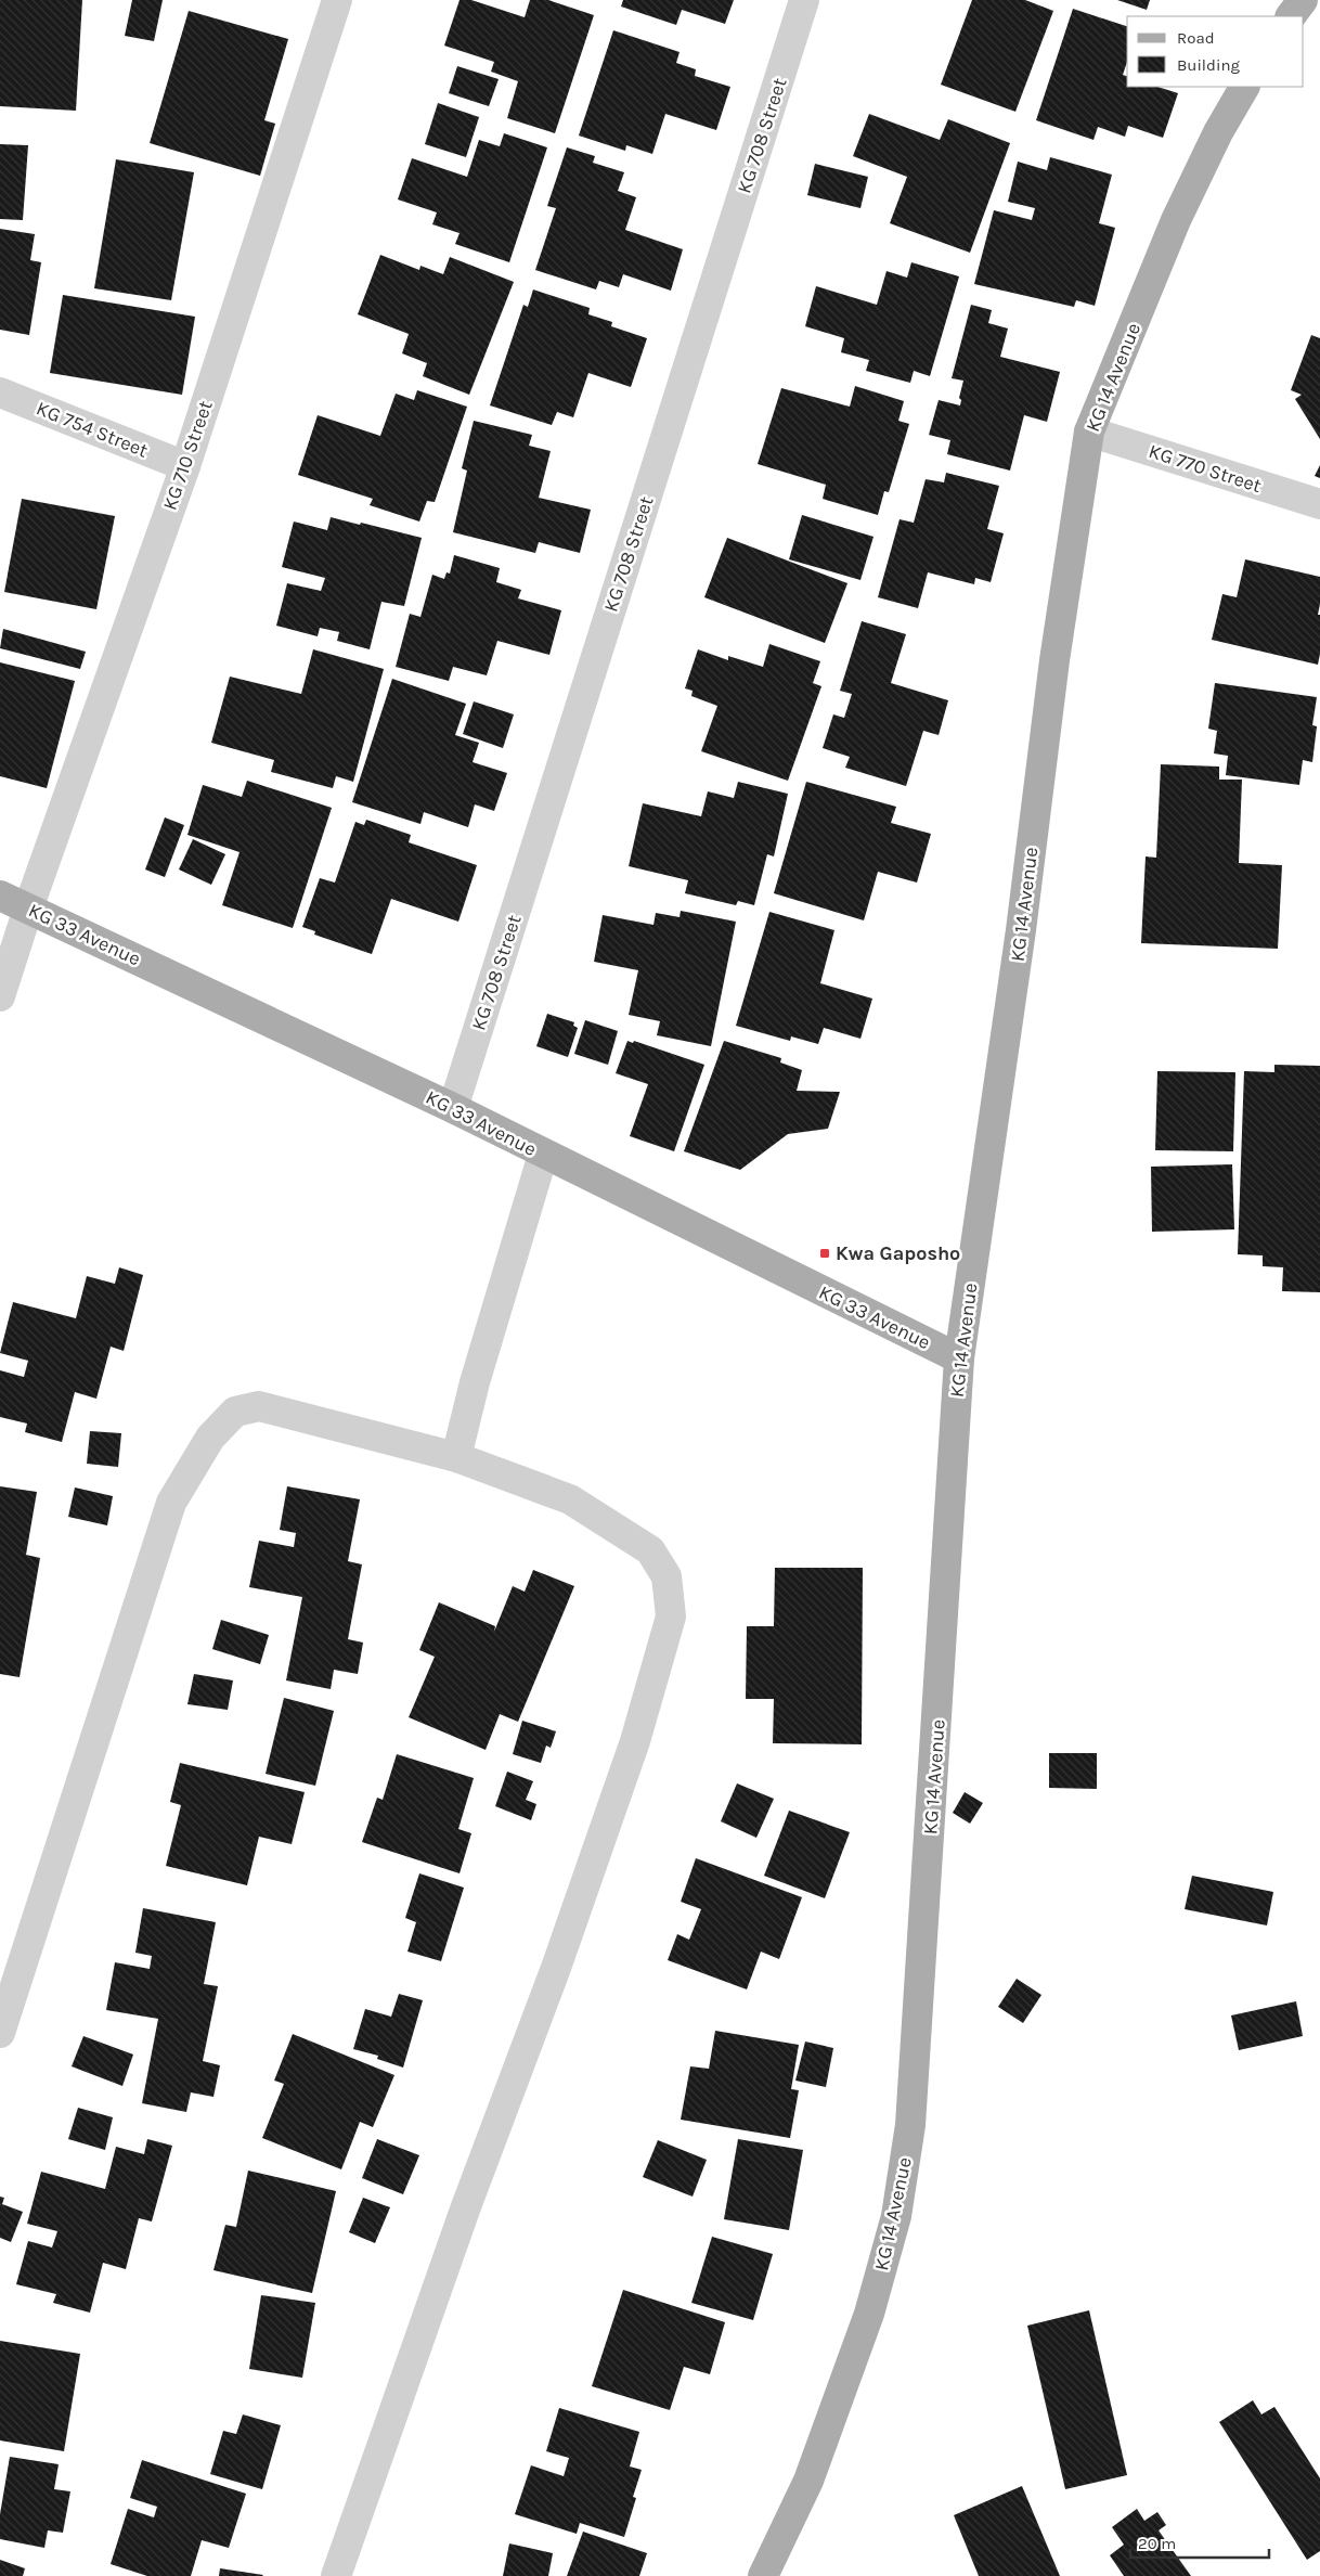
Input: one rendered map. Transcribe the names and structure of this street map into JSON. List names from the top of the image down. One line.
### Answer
{"streets":{"main road":["KG 14 Avenue","KG 33 Avenue"],"street":["KG 708 Street","KG 754 Street","KG 710 Street","KG 770 Street"]},"crossings":[["KG 708 Street","KG 33 Avenue"],["KG 14 Avenue","KG 770 Street"],["KG 14 Avenue","KG 33 Avenue"],["KG 754 Street","KG 710 Street"],["KG 710 Street","KG 33 Avenue"]],"places":{"transit":["Kwa Gaposho"]},"legend":["Road","Building"],"scale_bar":"20 m"}
